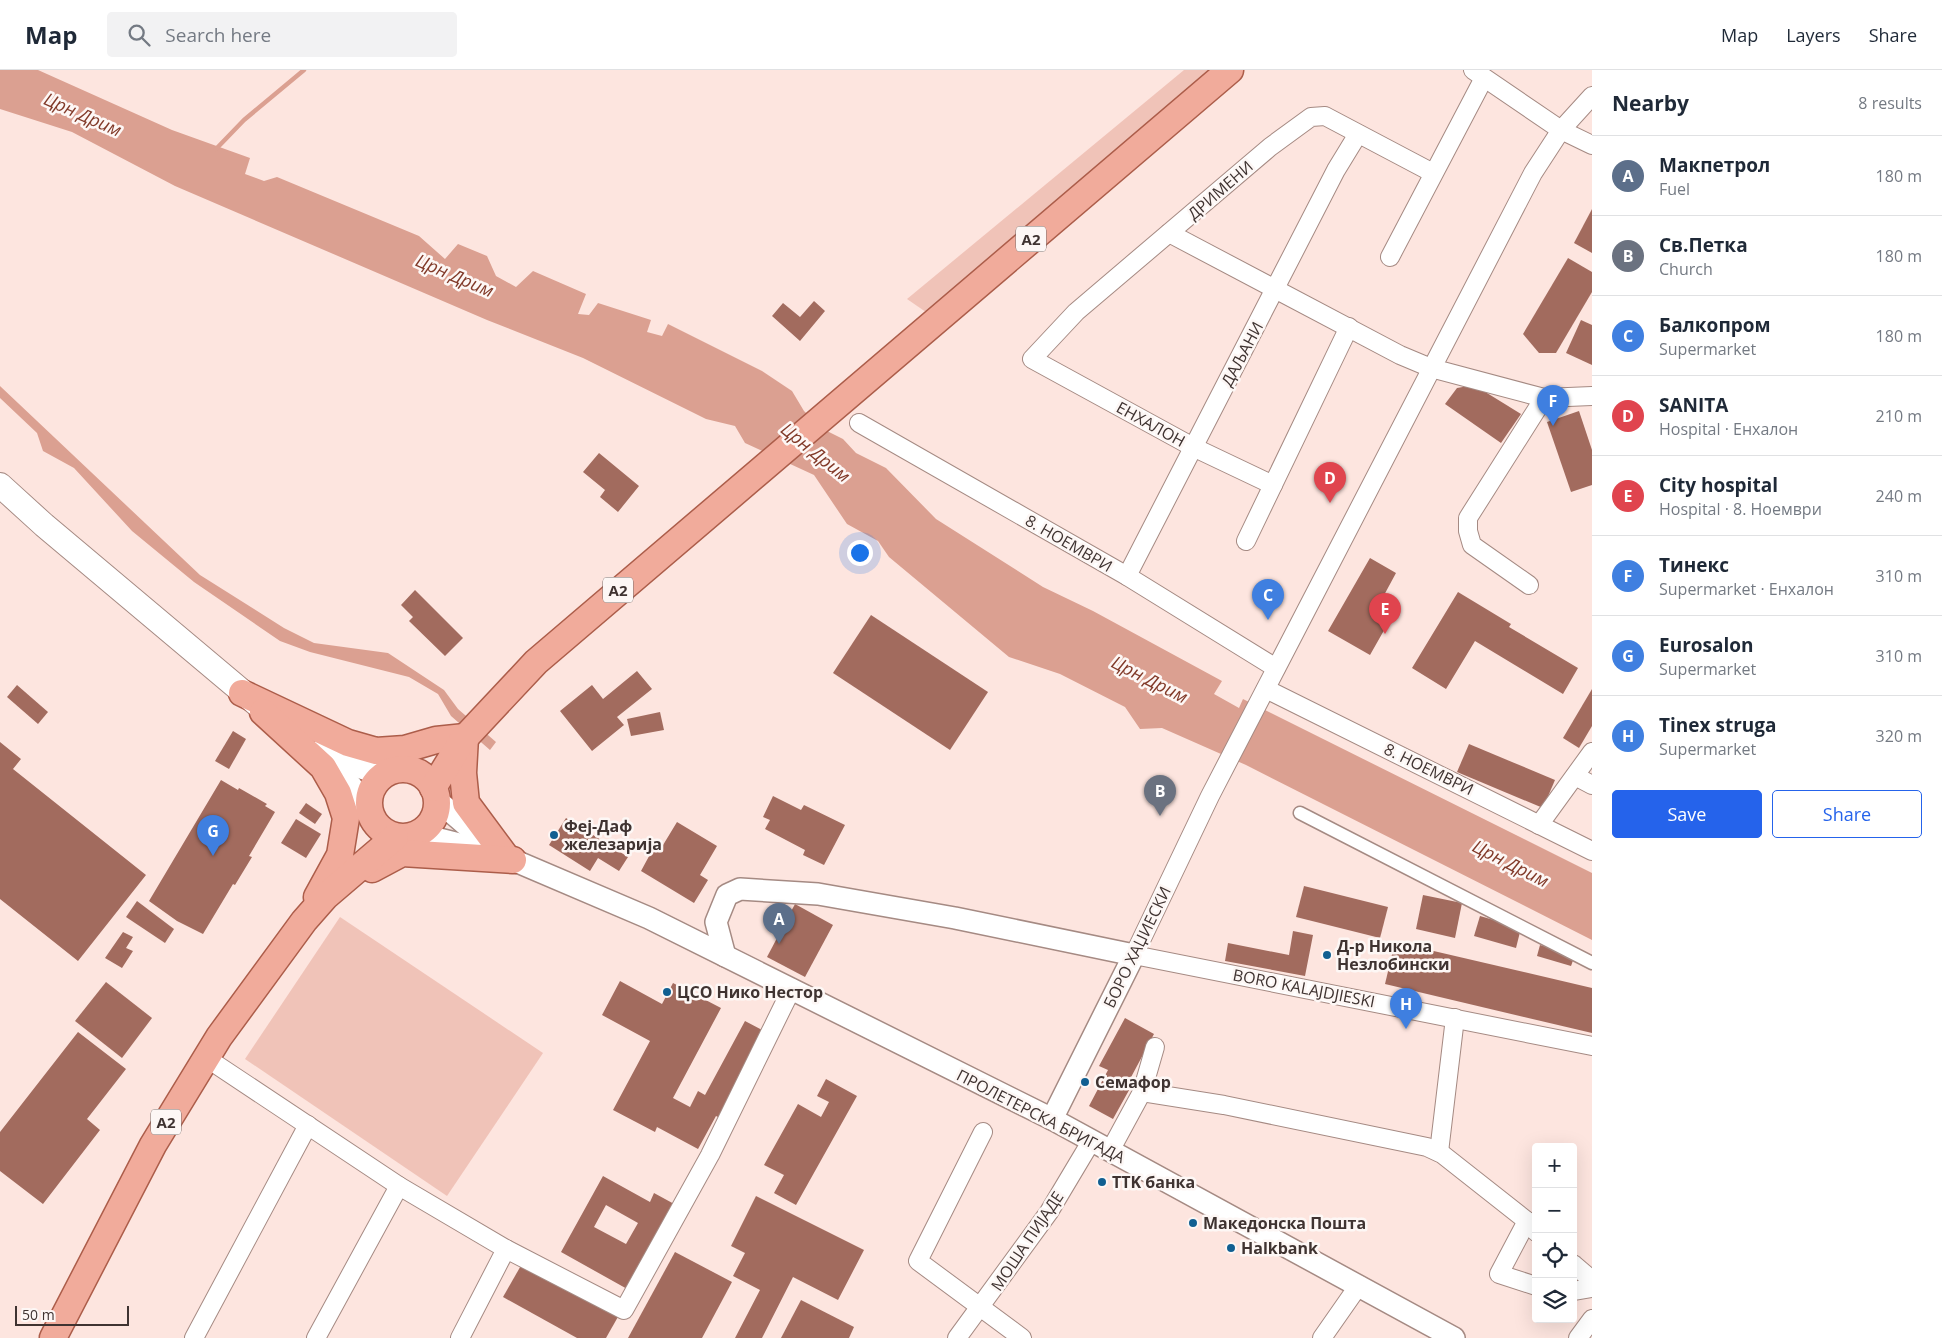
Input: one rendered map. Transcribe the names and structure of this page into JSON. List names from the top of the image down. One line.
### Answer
{"streets":{"main road":["A2"],"street":["ДРИМЕНИ","ДАЉАНИ","ЕНХАЛОН","8. НОЕМВРИ","БОРО ХАЏИЕСКИ","BORO KALAJDJIESKI","ПРОЛЕТЕРСКА БРИГАДА","МОША ПИЈАДЕ"]},"crossings":[["ДРИМЕНИ","ДАЉАНИ"],["ДРИМЕНИ","ЕНХАЛОН"],["ДАЉАНИ","ЕНХАЛОН"],["ДАЉАНИ","8. НОЕМВРИ"],["8. НОЕМВРИ","БОРО ХАЏИЕСКИ"],["БОРО ХАЏИЕСКИ","BORO KALAJDJIESKI"],["БОРО ХАЏИЕСКИ","ПРОЛЕТЕРСКА БРИГАДА"],["ПРОЛЕТЕРСКА БРИГАДА","МОША ПИЈАДЕ"]],"water":["Црн Дрим"],"places":["Феј-Даф железарија","Д-р Никола Незлобински","ЦСО Нико Нестор","Семафор","TTK банка","Македонска Пошта","Halkbank"],"scale_bar":"50 m","page":{"header":"Map","search":"Search here","nav":["Map","Layers","Share"],"heading":["Nearby","8 results"],"list":[{"mark":"A","name":"Макпетрол","note":"Fuel","value":"180 m"},{"mark":"B","name":"Св.Петка","note":"Church","value":"180 m"},{"mark":"C","name":"Балкопром","note":"Supermarket","value":"180 m"},{"mark":"D","name":"SANITA","note":"Hospital · Енхалон","value":"210 m"},{"mark":"E","name":"City hospital","note":"Hospital · 8. Ноември","value":"240 m"},{"mark":"F","name":"Тинекс","note":"Supermarket · Енхалон","value":"310 m"},{"mark":"G","name":"Eurosalon","note":"Supermarket","value":"310 m"},{"mark":"H","name":"Tinex struga","note":"Supermarket","value":"320 m"}],"pins":["F","D","C","E","B","G","A","H"],"buttons":["Save","Share"],"map_buttons":["+","−"],"scale":"50 m"}}
